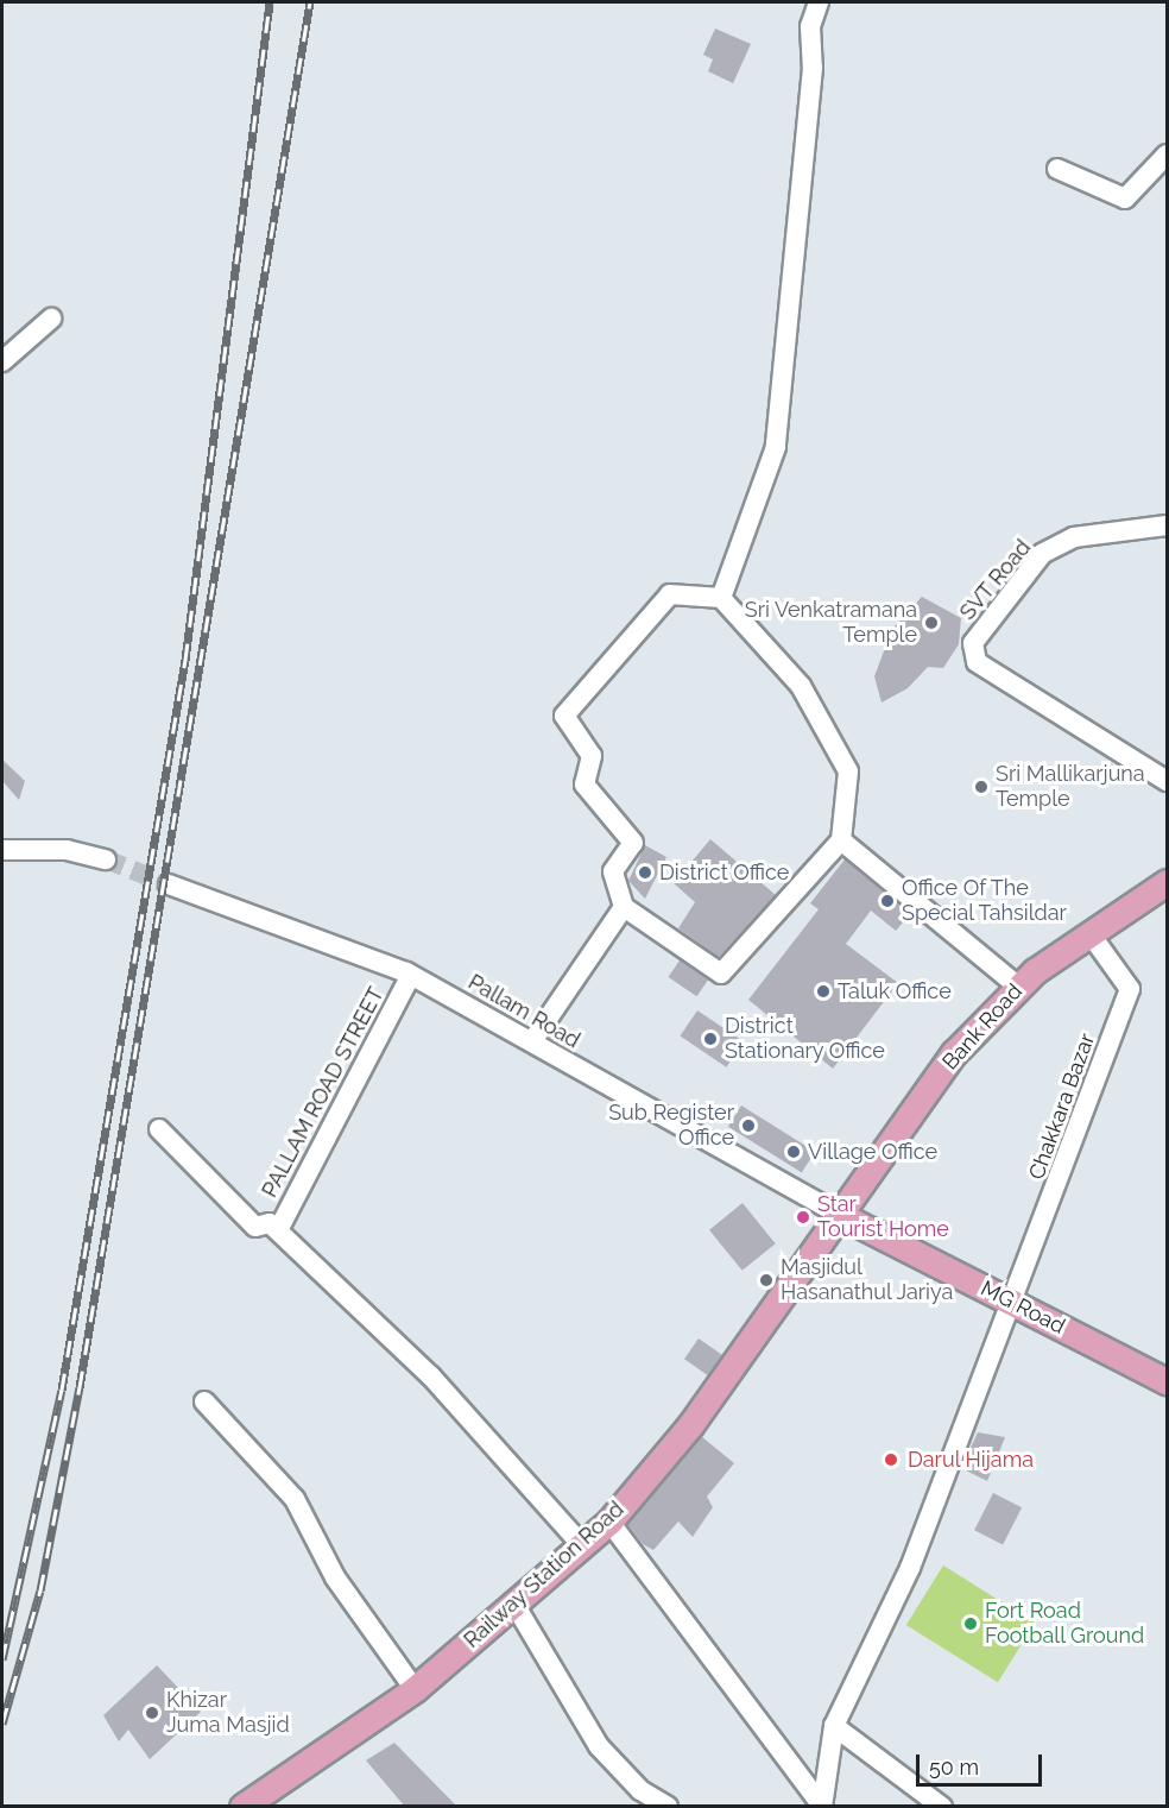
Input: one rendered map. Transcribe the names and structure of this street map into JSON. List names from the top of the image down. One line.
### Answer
{"streets":{"main road":["Bank Road","MG Road","Railway Station Road"],"street":["SVT Road","Pallam Road","PALLAM ROAD STREET","Chakkara Bazar"]},"crossings":[["Pallam Road","Bank Road"],["Pallam Road","PALLAM ROAD STREET"],["Pallam Road","MG Road"],["Pallam Road","Railway Station Road"],["Bank Road","Chakkara Bazar"],["Bank Road","MG Road"],["Bank Road","Railway Station Road"],["Chakkara Bazar","MG Road"],["MG Road","Railway Station Road"]],"places":["Sri Venkatramana Temple","Sri Mallikarjuna Temple","District Office","Office Of The Special Tahsildar","Taluk Office","District Stationary Office","Sub Register Office","Village Office","Star Tourist Home","Masjidul Hasanathul Jariya","Darul Hijama","Fort Road Football Ground","Khizar Juma Masjid"],"scale_bar":"50 m"}
